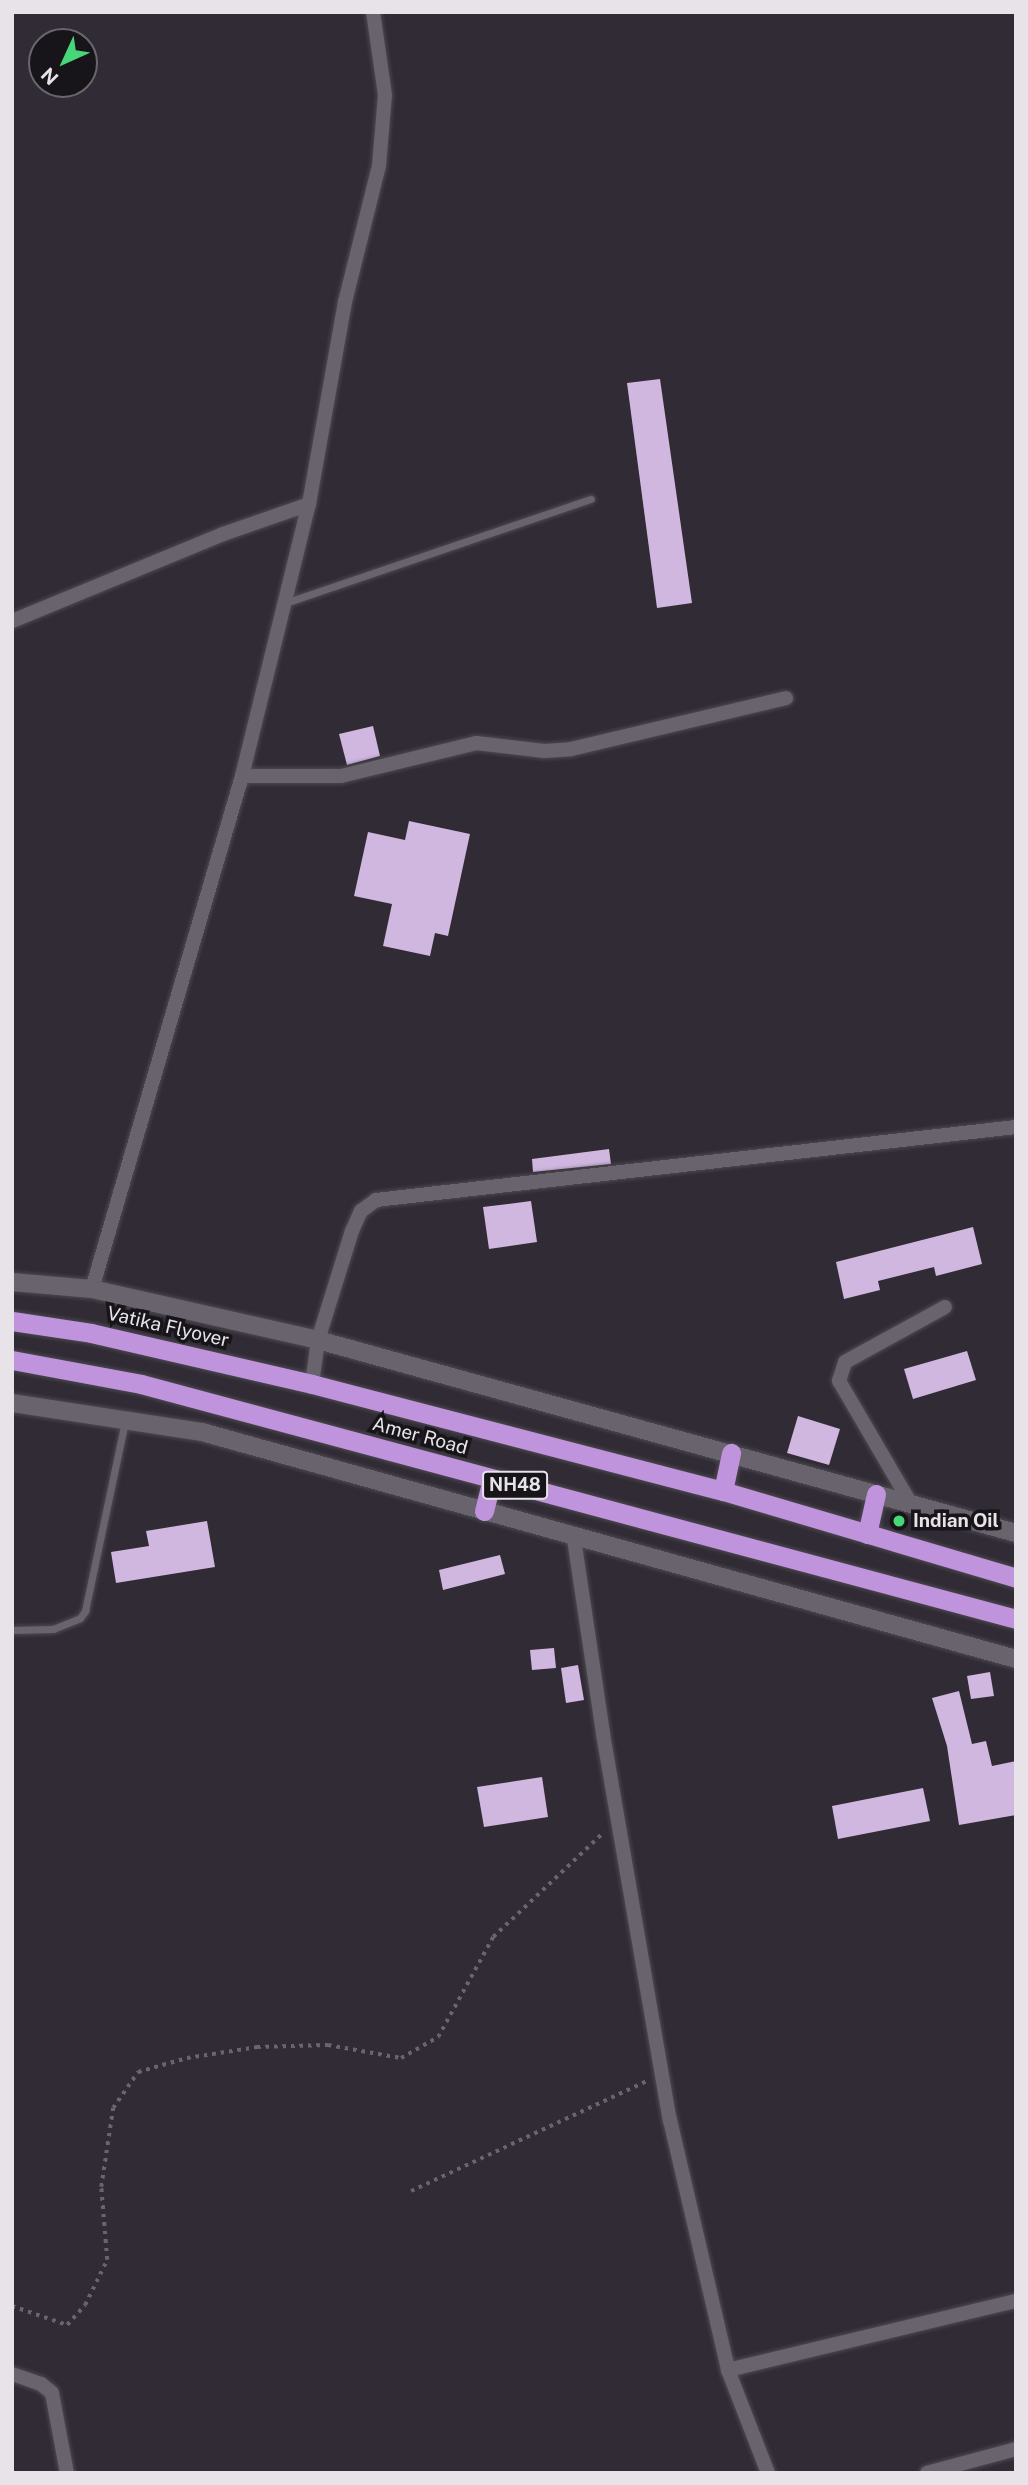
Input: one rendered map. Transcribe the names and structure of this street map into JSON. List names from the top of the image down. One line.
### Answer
{"streets":{"highway":["Vatika Flyover","Amer Road","NH48"]},"crossings":[["Vatika Flyover","NH48"]],"places":["Indian Oil"],"north":"bottom left"}
